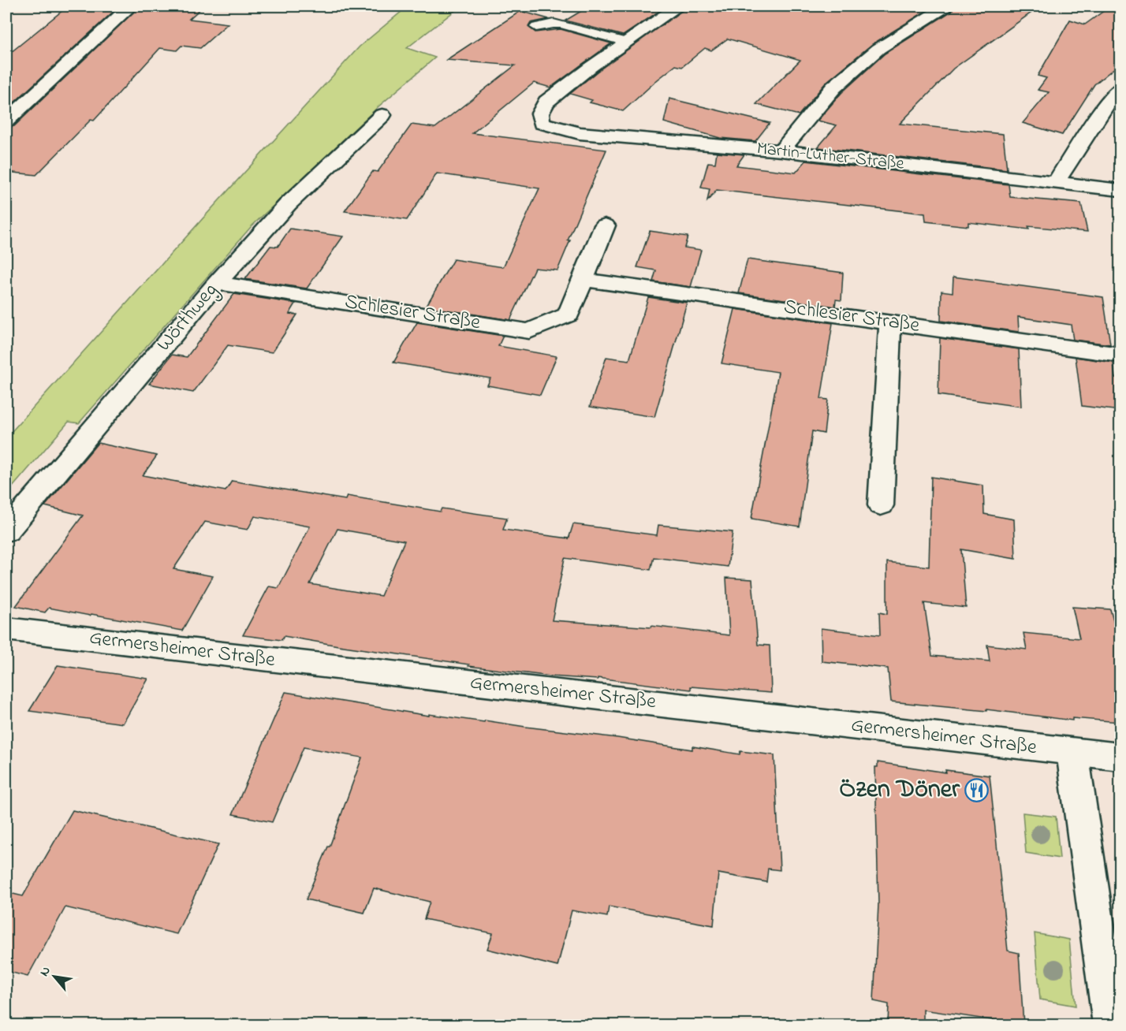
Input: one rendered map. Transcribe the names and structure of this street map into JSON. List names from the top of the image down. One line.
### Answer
{"streets":{"street":["Martin-Luther-Straße","Schlesier Straße","Wörthweg","Germersheimer Straße"]},"crossings":[["Schlesier Straße","Wörthweg"]],"places":{"restaurant":["Özen Döner"]},"north":"top left"}
